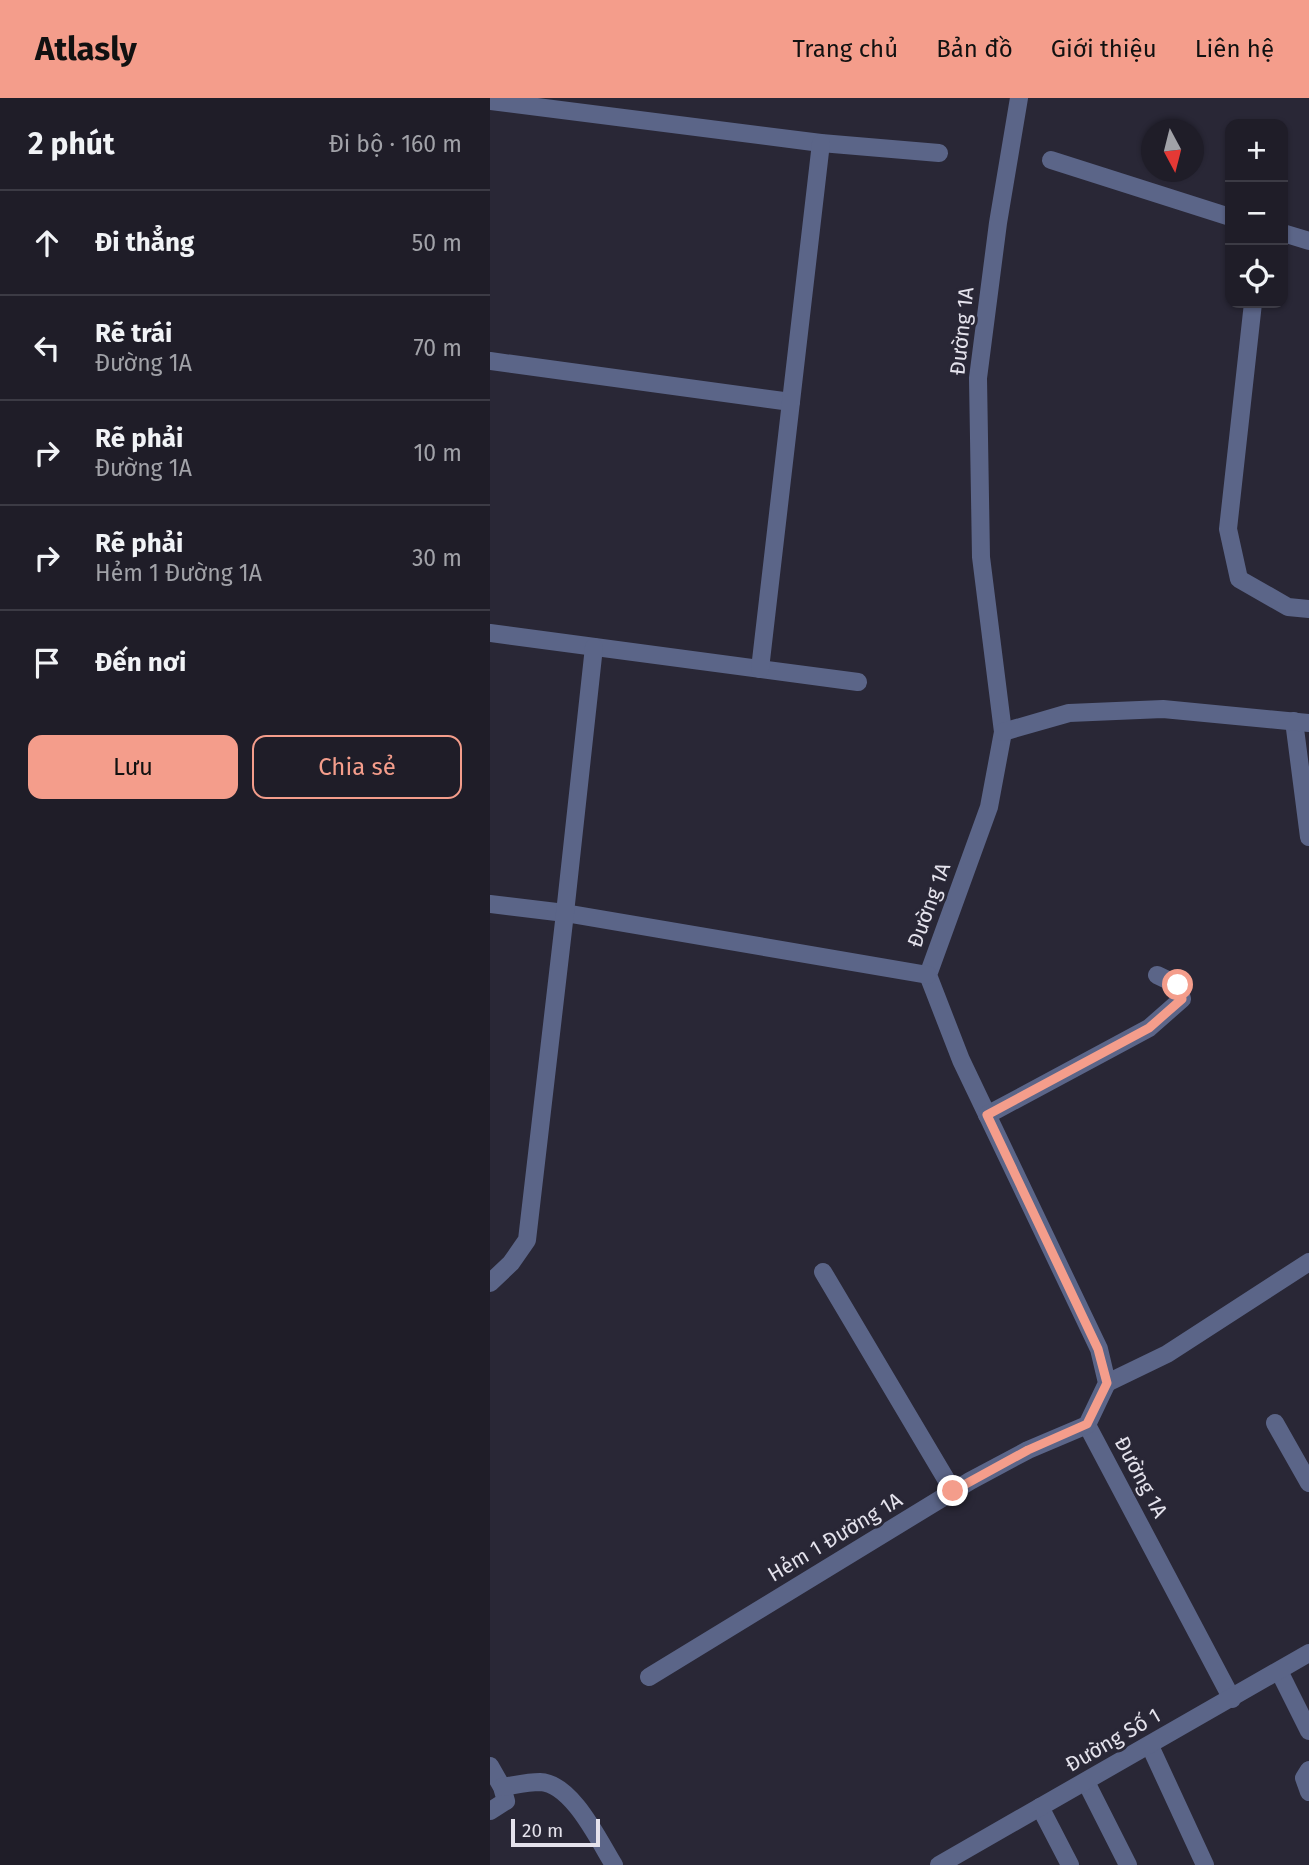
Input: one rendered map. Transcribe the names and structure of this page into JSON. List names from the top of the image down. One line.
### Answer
{"streets":{"street":["Đường 1A","Hẻm 1 Đường 1A","Đường Số 1"]},"crossings":[["Đường 1A","Hẻm 1 Đường 1A"],["Đường 1A","Đường Số 1"]],"scale_bar":"20 m","north":"bottom","page":{"header":"Atlasly","nav":["Trang chủ","Bản đồ","Giới thiệu","Liên hệ"],"heading":["2 phút","Đi bộ · 160 m"],"map_buttons":["+","−"],"list":[["Đi thẳng","50 m"],["Rẽ trái","Đường 1A","70 m"],["Rẽ phải","Đường 1A","10 m"],["Rẽ phải","Hẻm 1 Đường 1A","30 m"],"Đến nơi"],"buttons":["Lưu","Chia sẻ"],"scale":"20 m"}}
